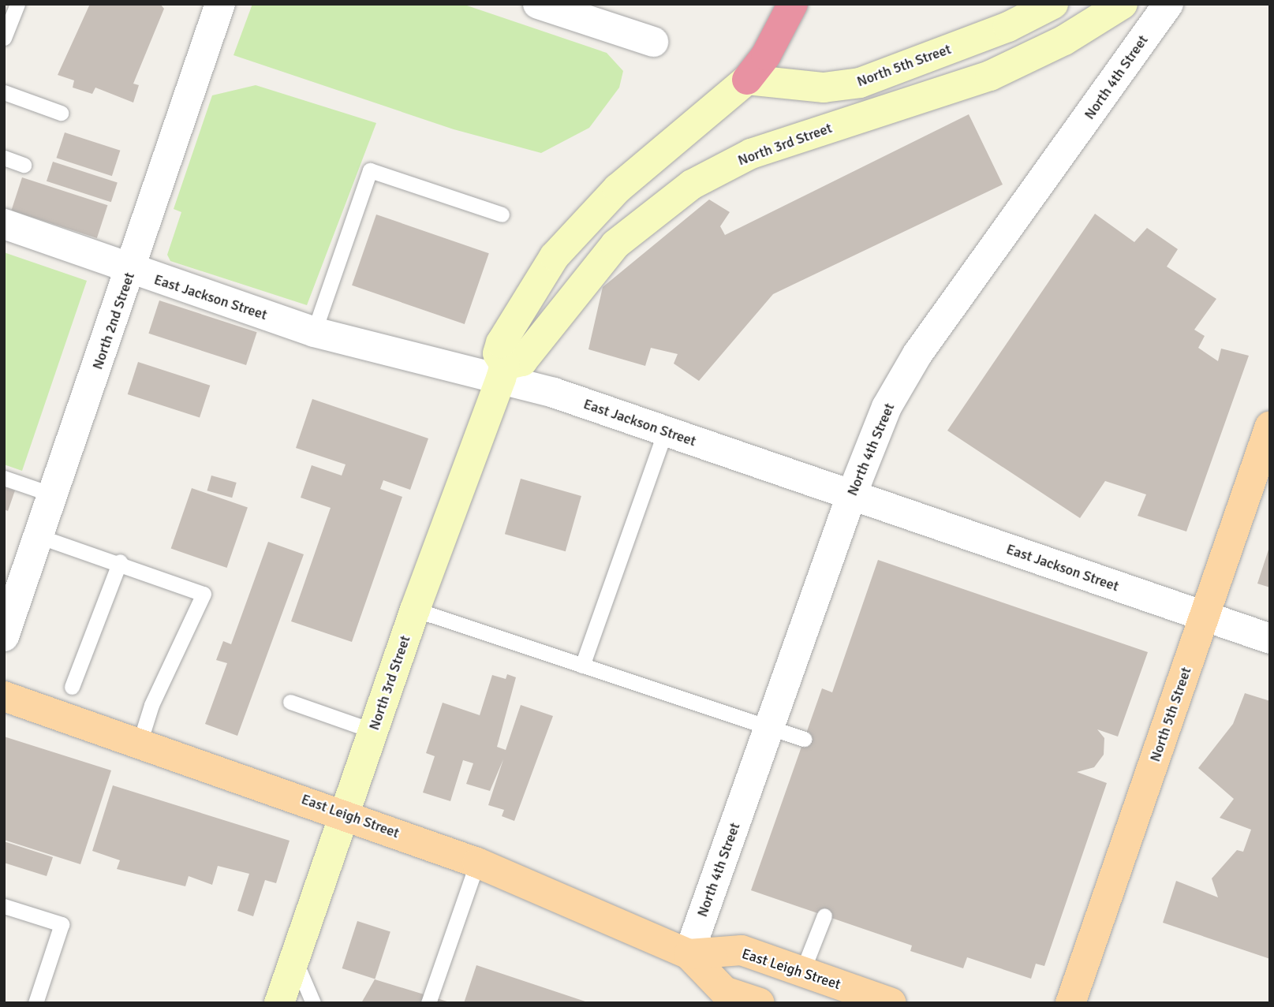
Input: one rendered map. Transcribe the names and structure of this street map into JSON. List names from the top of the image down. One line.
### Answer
{"streets":{"main road":["North 5th Street","North 3rd Street","East Leigh Street"],"street":["North 4th Street","East Jackson Street","North 2nd Street"]},"crossings":[["North 5th Street","North 3rd Street"],["North 5th Street","East Jackson Street"],["North 4th Street","East Jackson Street"],["North 4th Street","East Leigh Street"],["North 3rd Street","East Jackson Street"],["North 3rd Street","East Leigh Street"],["East Jackson Street","North 2nd Street"]]}
